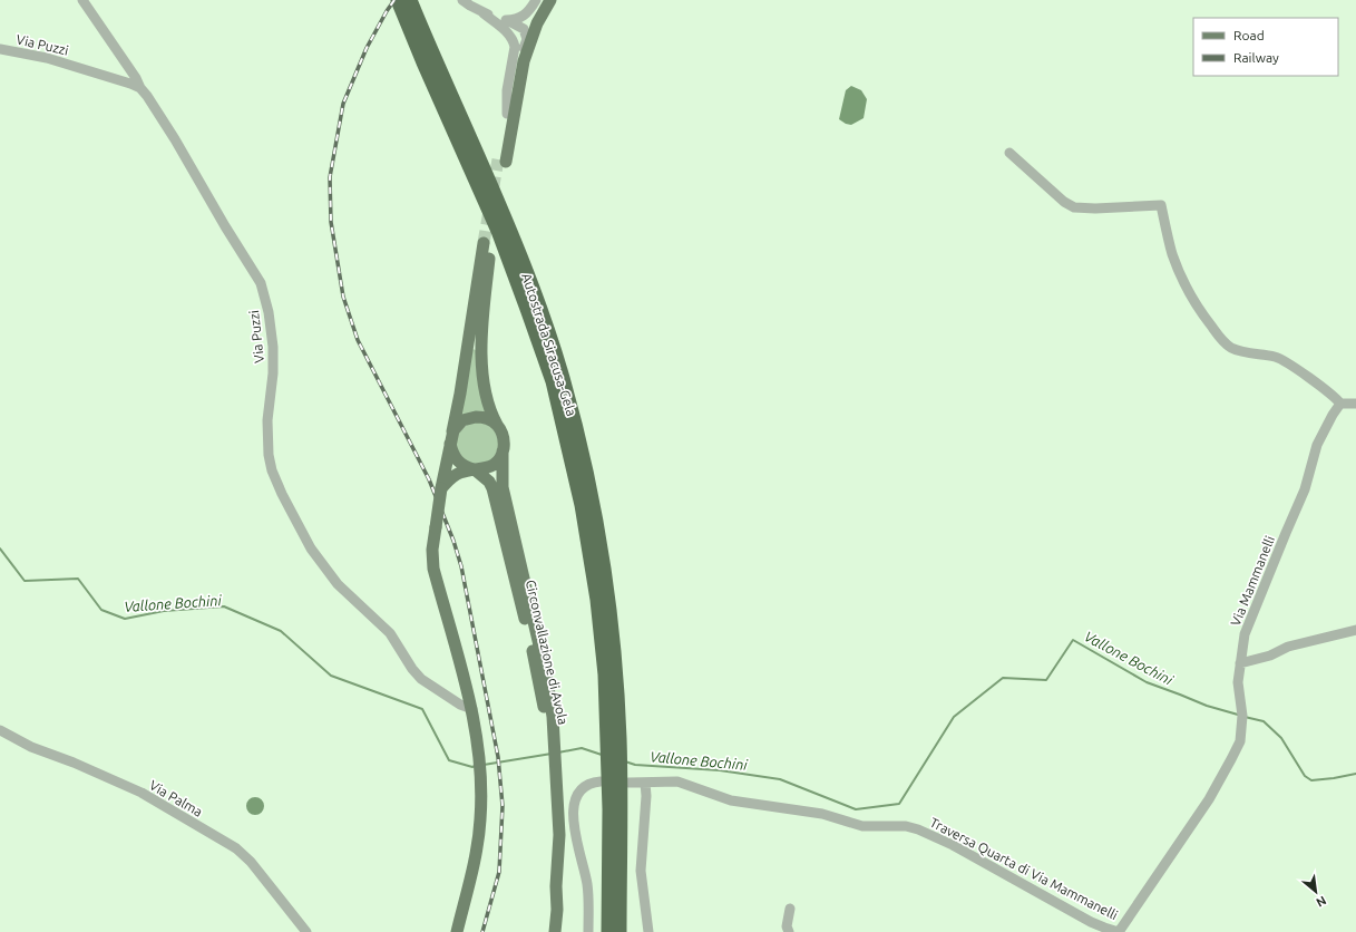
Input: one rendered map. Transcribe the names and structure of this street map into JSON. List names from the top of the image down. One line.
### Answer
{"streets":{"highway":["Autostrada Siracusa-Gela"],"main road":["Circonvallazione di Avola"],"street":["Via Puzzi","Via Mammanelli","Via Palma","Traversa Quarta di Via Mammanelli"]},"crossings":[["Via Mammanelli","Traversa Quarta di Via Mammanelli"]],"water":["Vallone Bochini"],"legend":["Road","Railway"],"north":"bottom right"}
